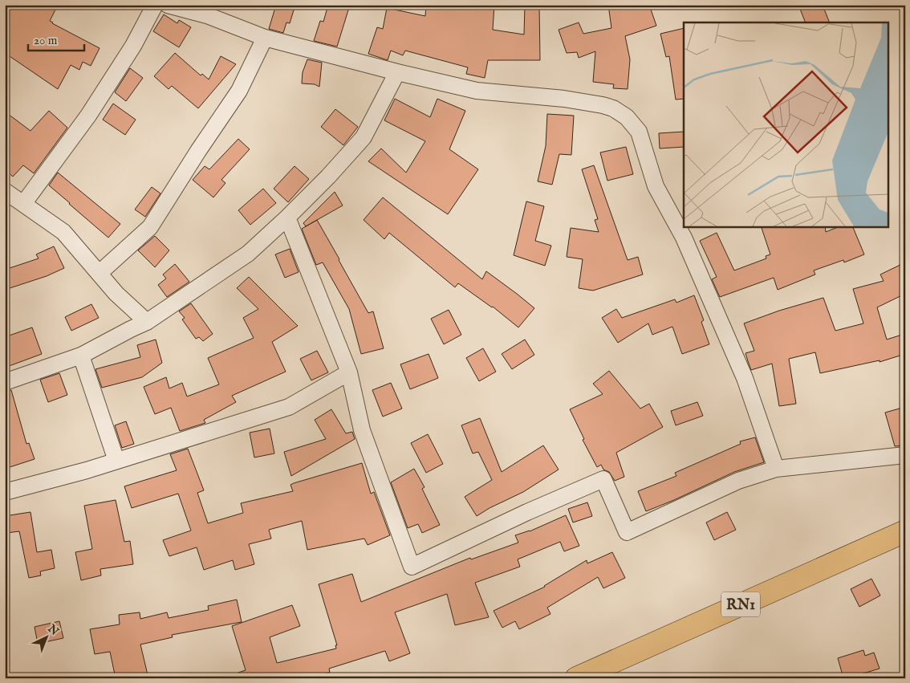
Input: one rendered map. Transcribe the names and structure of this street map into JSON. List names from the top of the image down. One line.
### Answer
{"streets":{"highway":["RN1"]},"scale_bar":"20 m","north":"top right"}
